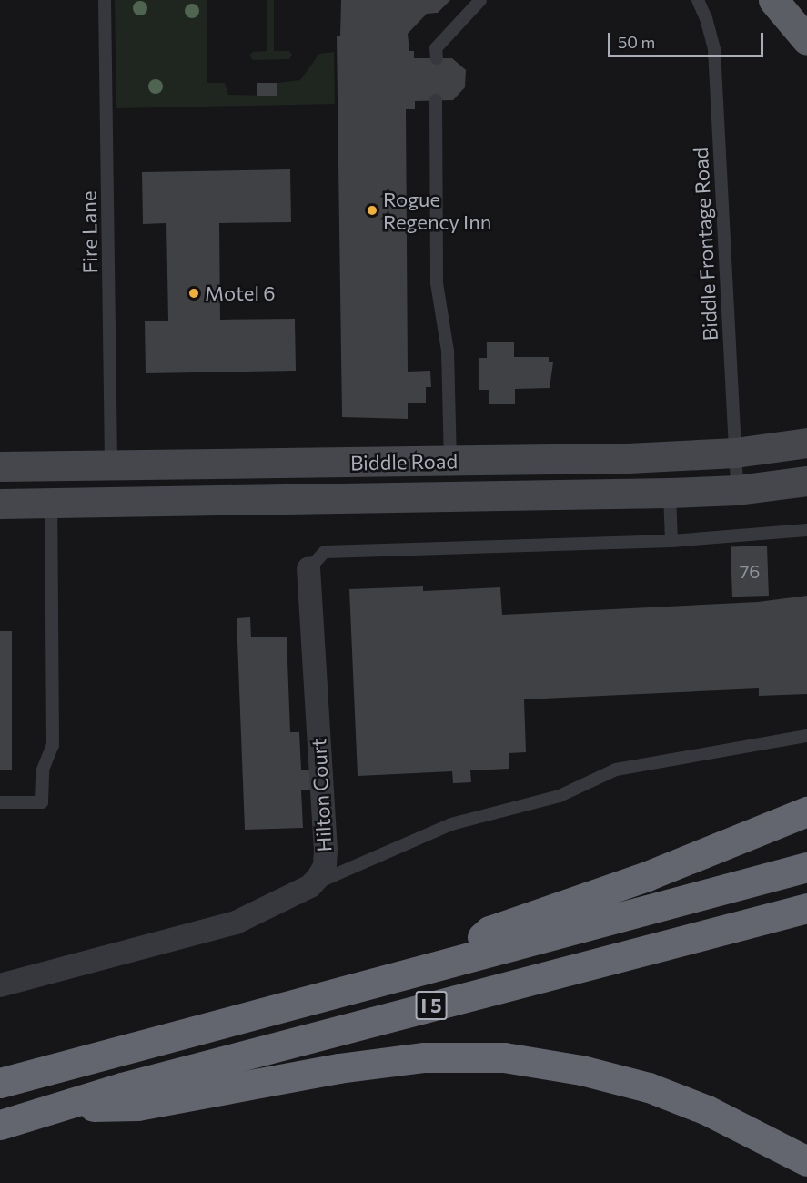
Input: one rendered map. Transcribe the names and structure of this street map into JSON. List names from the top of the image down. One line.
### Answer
{"streets":{"highway":["I 5"],"main road":["Biddle Road"],"street":["Hilton Court"],"lane":["Fire Lane","Biddle Frontage Road"]},"crossings":[["Fire Lane","Biddle Road"],["Biddle Frontage Road","Biddle Road"]],"places":["Rogue Regency Inn","Motel 6"],"house_numbers":["76"],"scale_bar":"50 m"}
